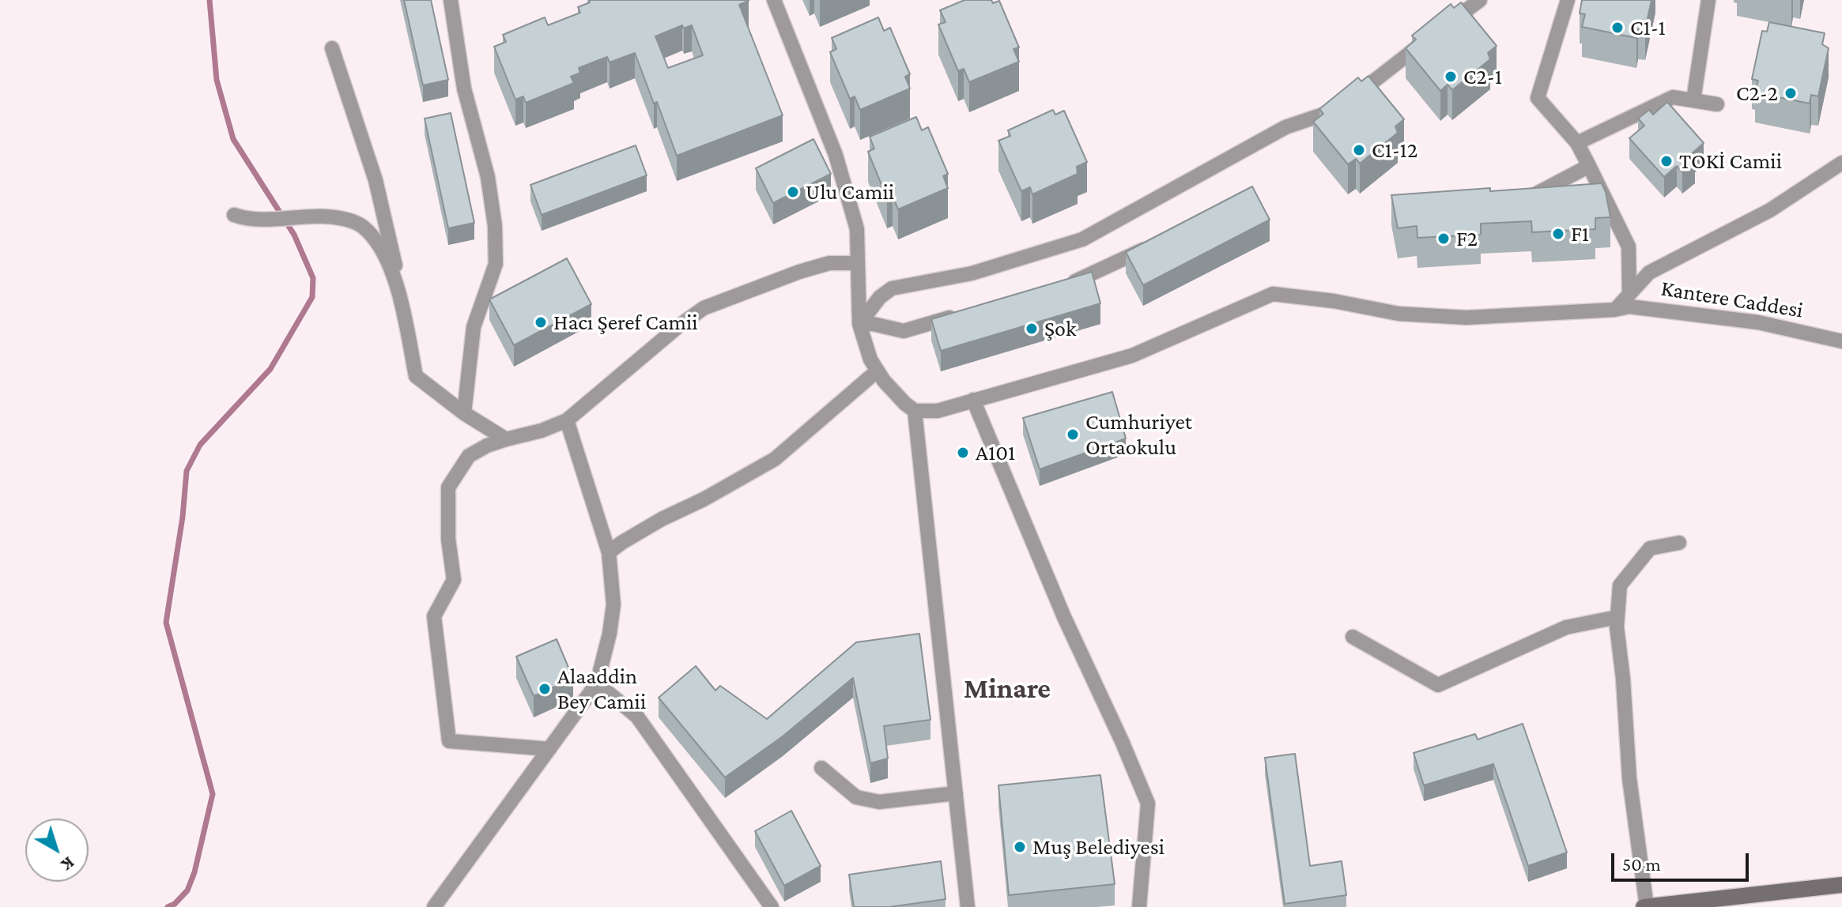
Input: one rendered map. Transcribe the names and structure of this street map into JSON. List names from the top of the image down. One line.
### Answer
{"streets":{"street":["Kantere Caddesi"]},"districts":["Minare"],"places":["C1-1","C2-1","C2-2","C1-12","TOKİ Camii","Ulu Camii","F1","F2","Hacı Şeref Camii","Şok","Cumhuriyet Ortaokulu","A101","Alaaddin Bey Camii","Muş Belediyesi"],"scale_bar":"50 m","north":"bottom right"}
